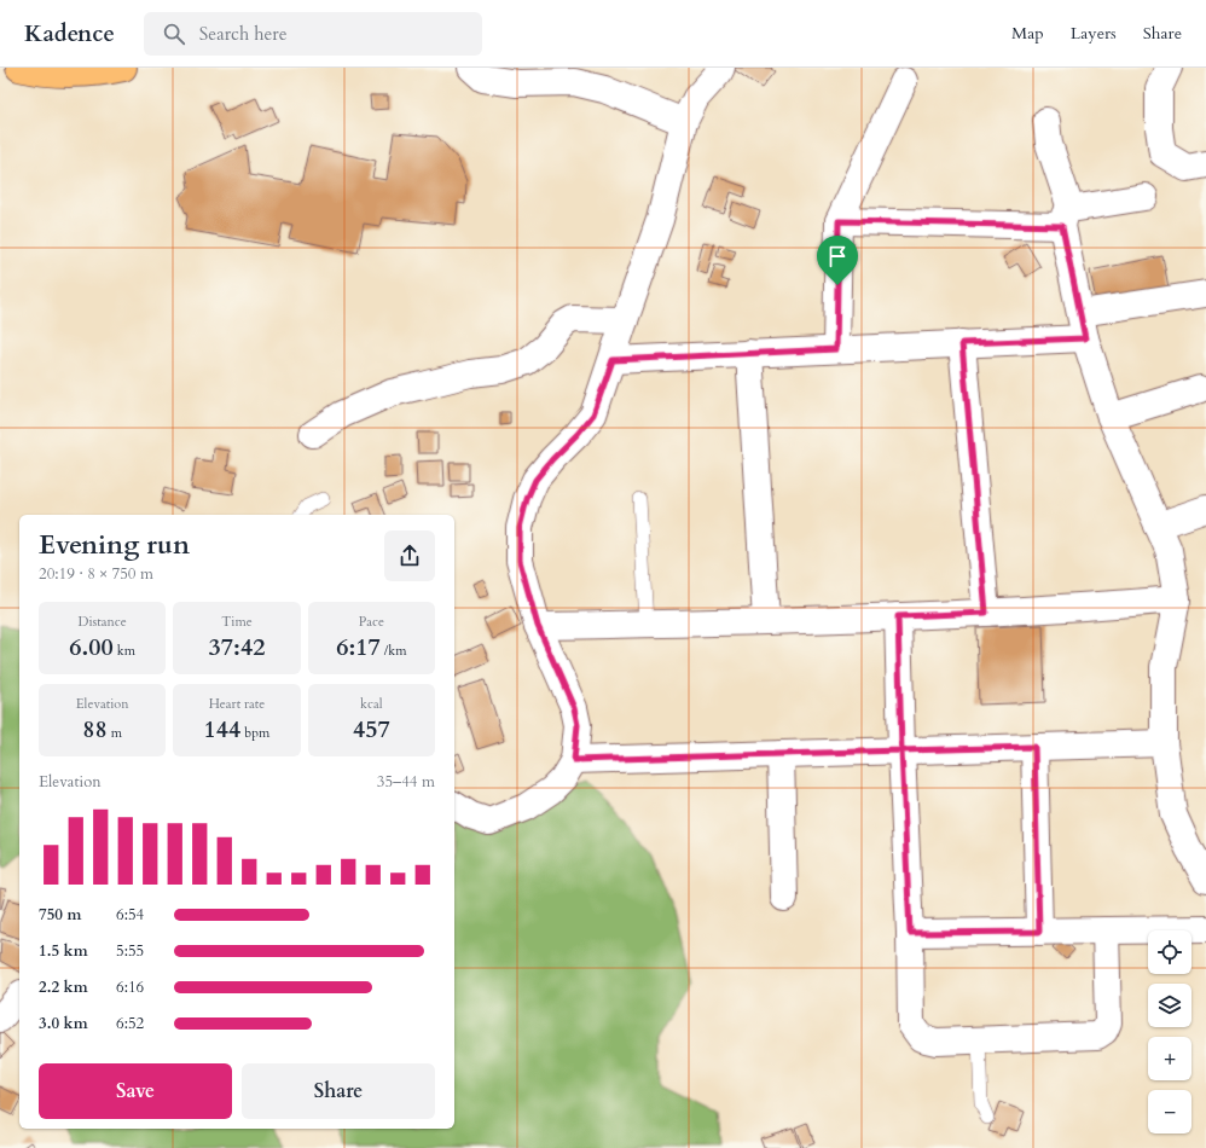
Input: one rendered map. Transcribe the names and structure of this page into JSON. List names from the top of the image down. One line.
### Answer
{"page":{"header":"Kadence","search":"Search here","nav":["Map","Layers","Share"],"heading":["Evening run","20:19 · 8 × 750 m"],"stats":[["Distance","6.00 km"],["Time","37:42"],["Pace","6:17 /km"],["Elevation","88 m"],["Heart rate","144 bpm"],["kcal","457"]],"chart":["Elevation","35–44 m"],"list":[{"name":"750 m","note":"6:54"},{"name":"1.5 km","note":"5:55"},{"name":"2.2 km","note":"6:16"},{"name":"3.0 km","note":"6:52"}],"map_buttons":["+","−"],"buttons":["Save","Share"]}}
